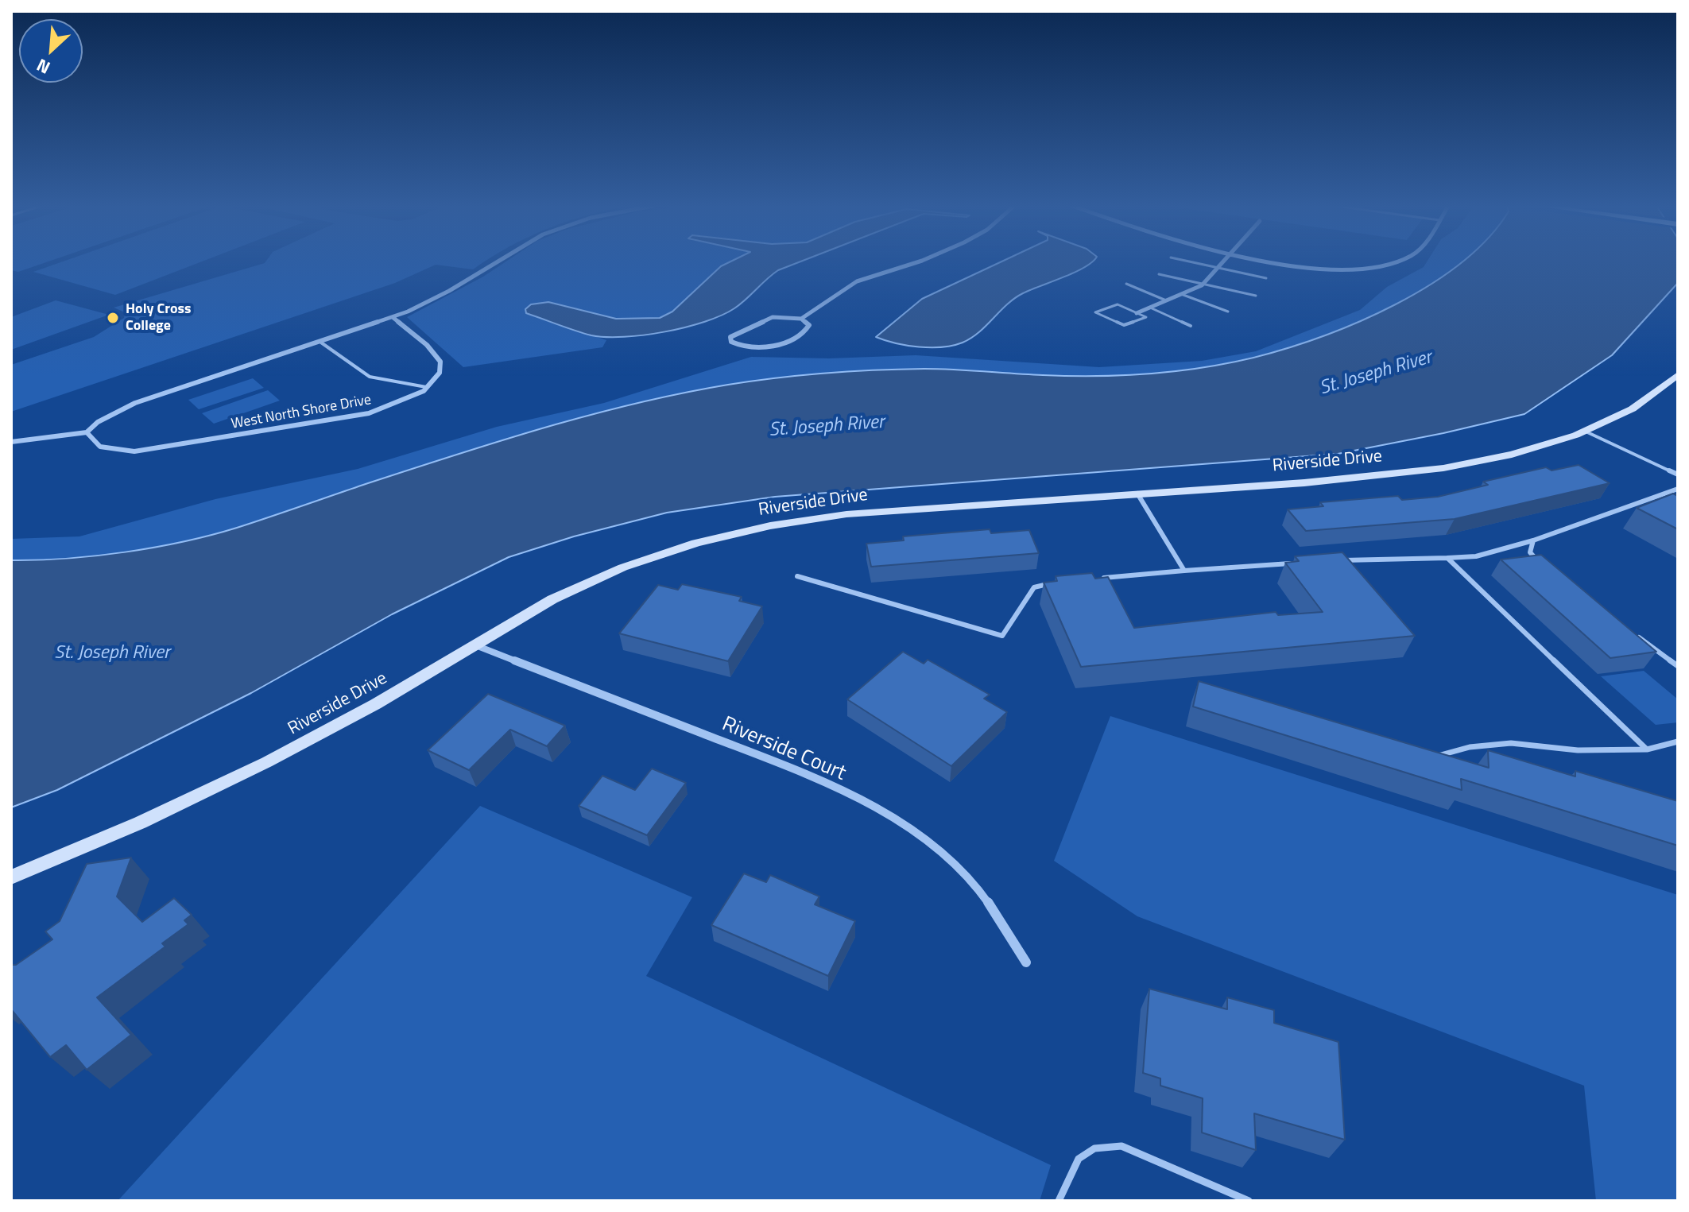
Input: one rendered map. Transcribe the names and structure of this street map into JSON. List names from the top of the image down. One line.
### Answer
{"streets":{"street":["West North Shore Drive","Riverside Drive","Riverside Court"]},"crossings":[["Riverside Drive","Riverside Court"]],"water":["St. Joseph River"],"places":["Holy Cross College"],"north":"bottom left"}
